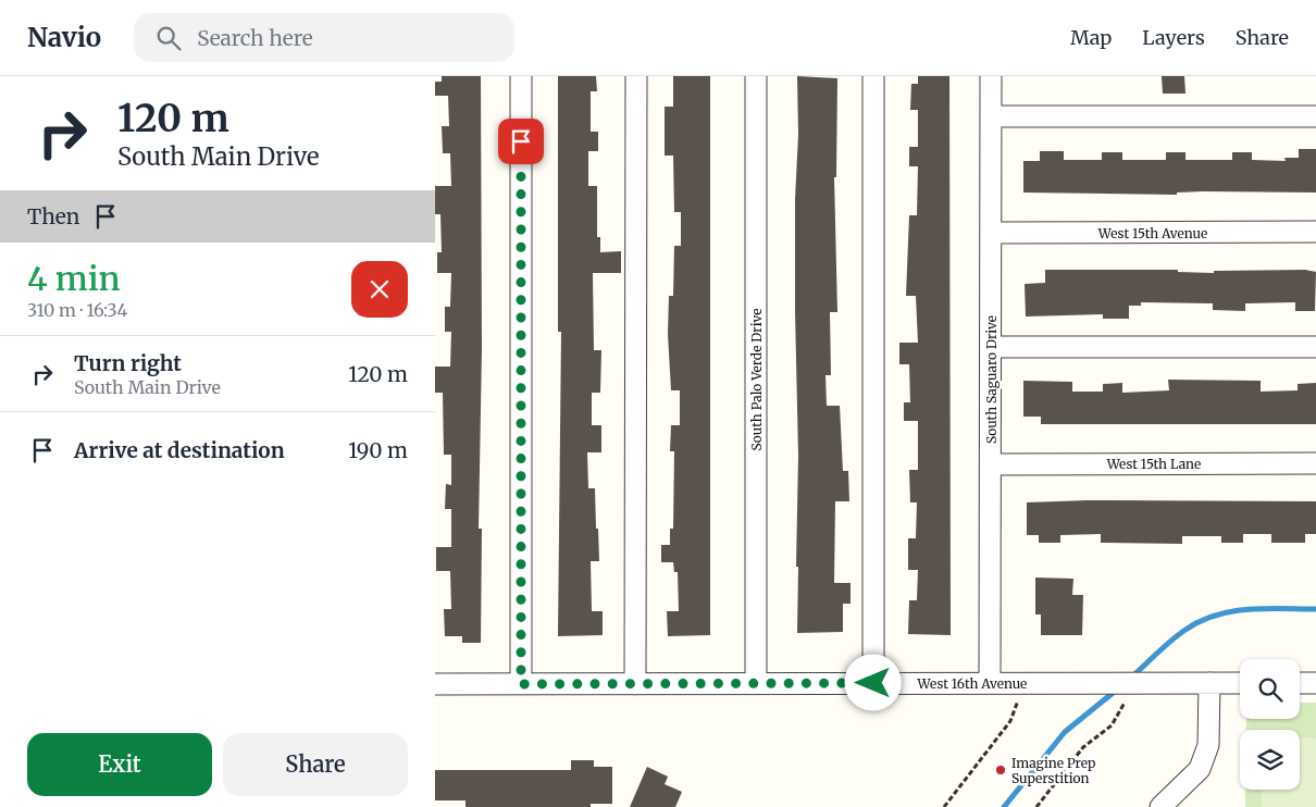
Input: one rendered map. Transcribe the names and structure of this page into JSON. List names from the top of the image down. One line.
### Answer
{"streets":{"street":["West 15th Avenue","South Palo Verde Drive","South Saguaro Drive","West 15th Lane","West 16th Avenue"]},"crossings":[["West 15th Avenue","South Saguaro Drive"],["South Palo Verde Drive","West 16th Avenue"],["South Saguaro Drive","West 15th Lane"],["South Saguaro Drive","West 16th Avenue"]],"places":["Imagine Prep Superstition"],"page":{"header":"Navio","search":"Search here","nav":["Map","Layers","Share"],"turn":["120 m","South Main Drive"],"then":"Then","heading":["4 min","310 m · 16:34"],"list":[{"name":"Turn right","note":"South Main Drive","value":"120 m"},{"name":"Arrive at destination","value":"190 m"}],"buttons":["Exit","Share"]}}
